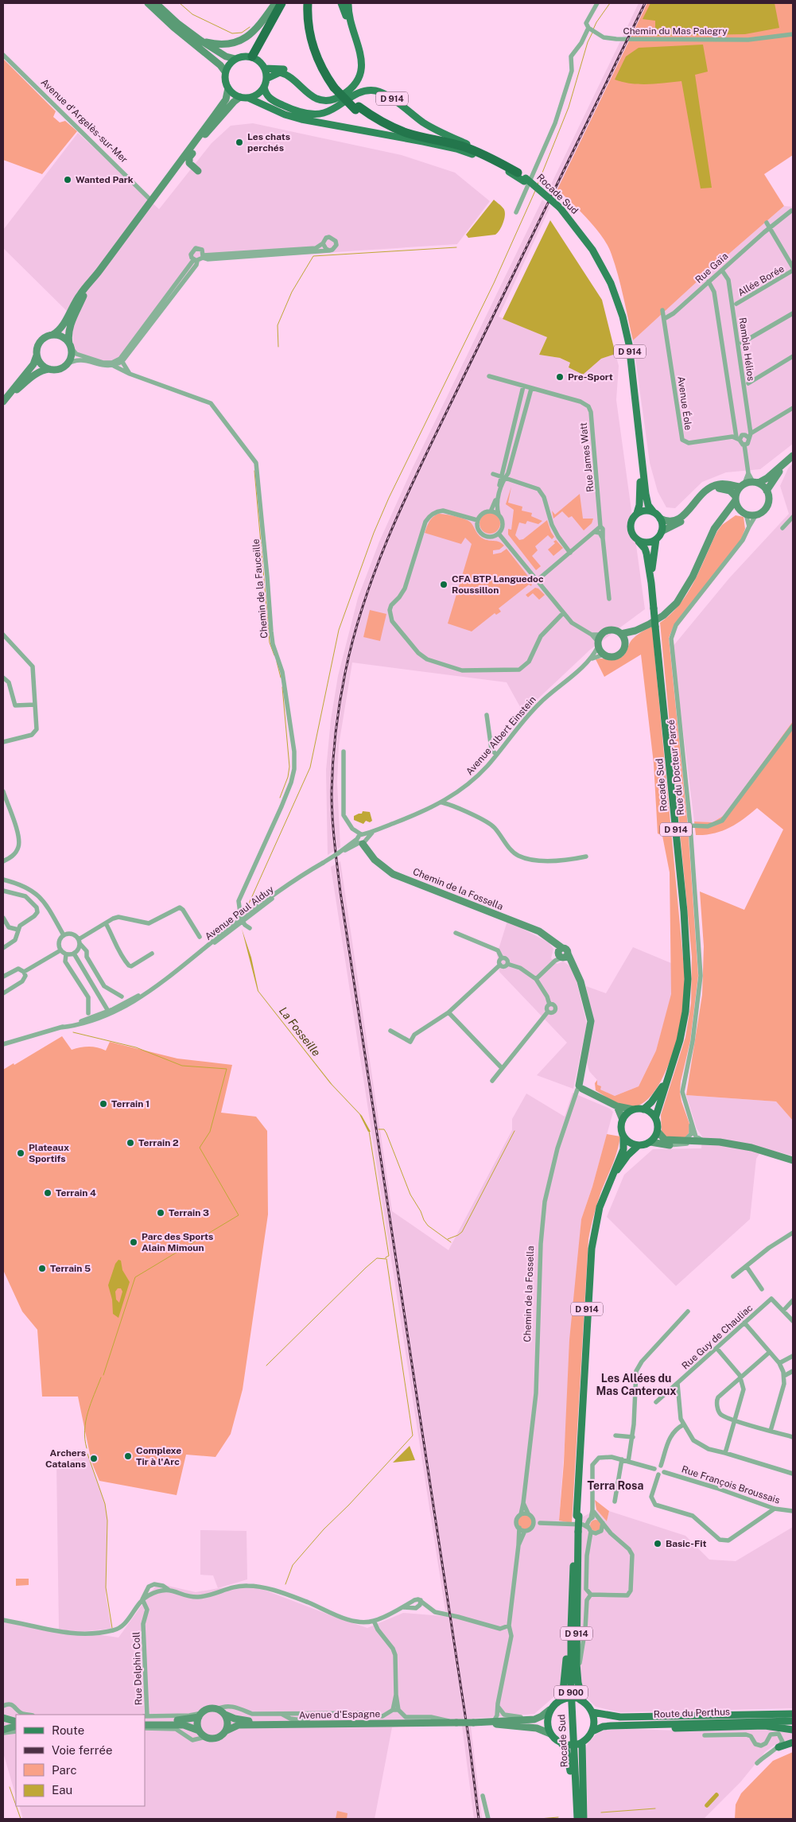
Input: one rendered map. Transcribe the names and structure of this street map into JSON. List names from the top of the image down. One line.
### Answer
{"streets":{"highway":["D 914"],"main road":["Rocade Sud","Chemin de la Fossella","D 900","Route du Perthus","Avenue d'Espagne"],"street":["Chemin du Mas Palegry","Avenue d'Argelès-sur-Mer","Rue Gaïa","Allée Borée","Rambla Hélios","Avenue Éole","Rue James Watt","Chemin de la Fauceille","Avenue Albert Einstein","Rue du Docteur Parcé","Avenue Paul Alduy","Rue Guy de Chauliac","Rue François Broussais","Rue Delphin Coll"]},"crossings":[["D 914","Rocade Sud"],["D 914","Route du Perthus"],["D 914","Avenue d'Espagne"],["Rocade Sud","Route du Perthus"],["Rocade Sud","Avenue d'Espagne"],["Rue Gaïa","Rambla Hélios"],["Rue Gaïa","Avenue Éole"],["Chemin de la Fauceille","Avenue Paul Alduy"],["Avenue Albert Einstein","Chemin de la Fossella"],["Avenue Albert Einstein","Avenue Paul Alduy"],["Chemin de la Fossella","Avenue Paul Alduy"],["Route du Perthus","Avenue d'Espagne"]],"districts":["Les Allées du Mas Canteroux","Terra Rosa"],"water":["La Fosseille"],"places":["Les chats perchés","Wanted Park","Pre-Sport","CFA BTP Languedoc Roussillon","Terrain 1","Terrain 2","Plateaux Sportifs","Terrain 4","Terrain 3","Parc des Sports Alain Mimoun","Terrain 5","Complexe Tir à l'Arc","Archers Catalans","Basic-Fit"],"legend":["Route","Voie ferrée","Parc","Eau"]}
